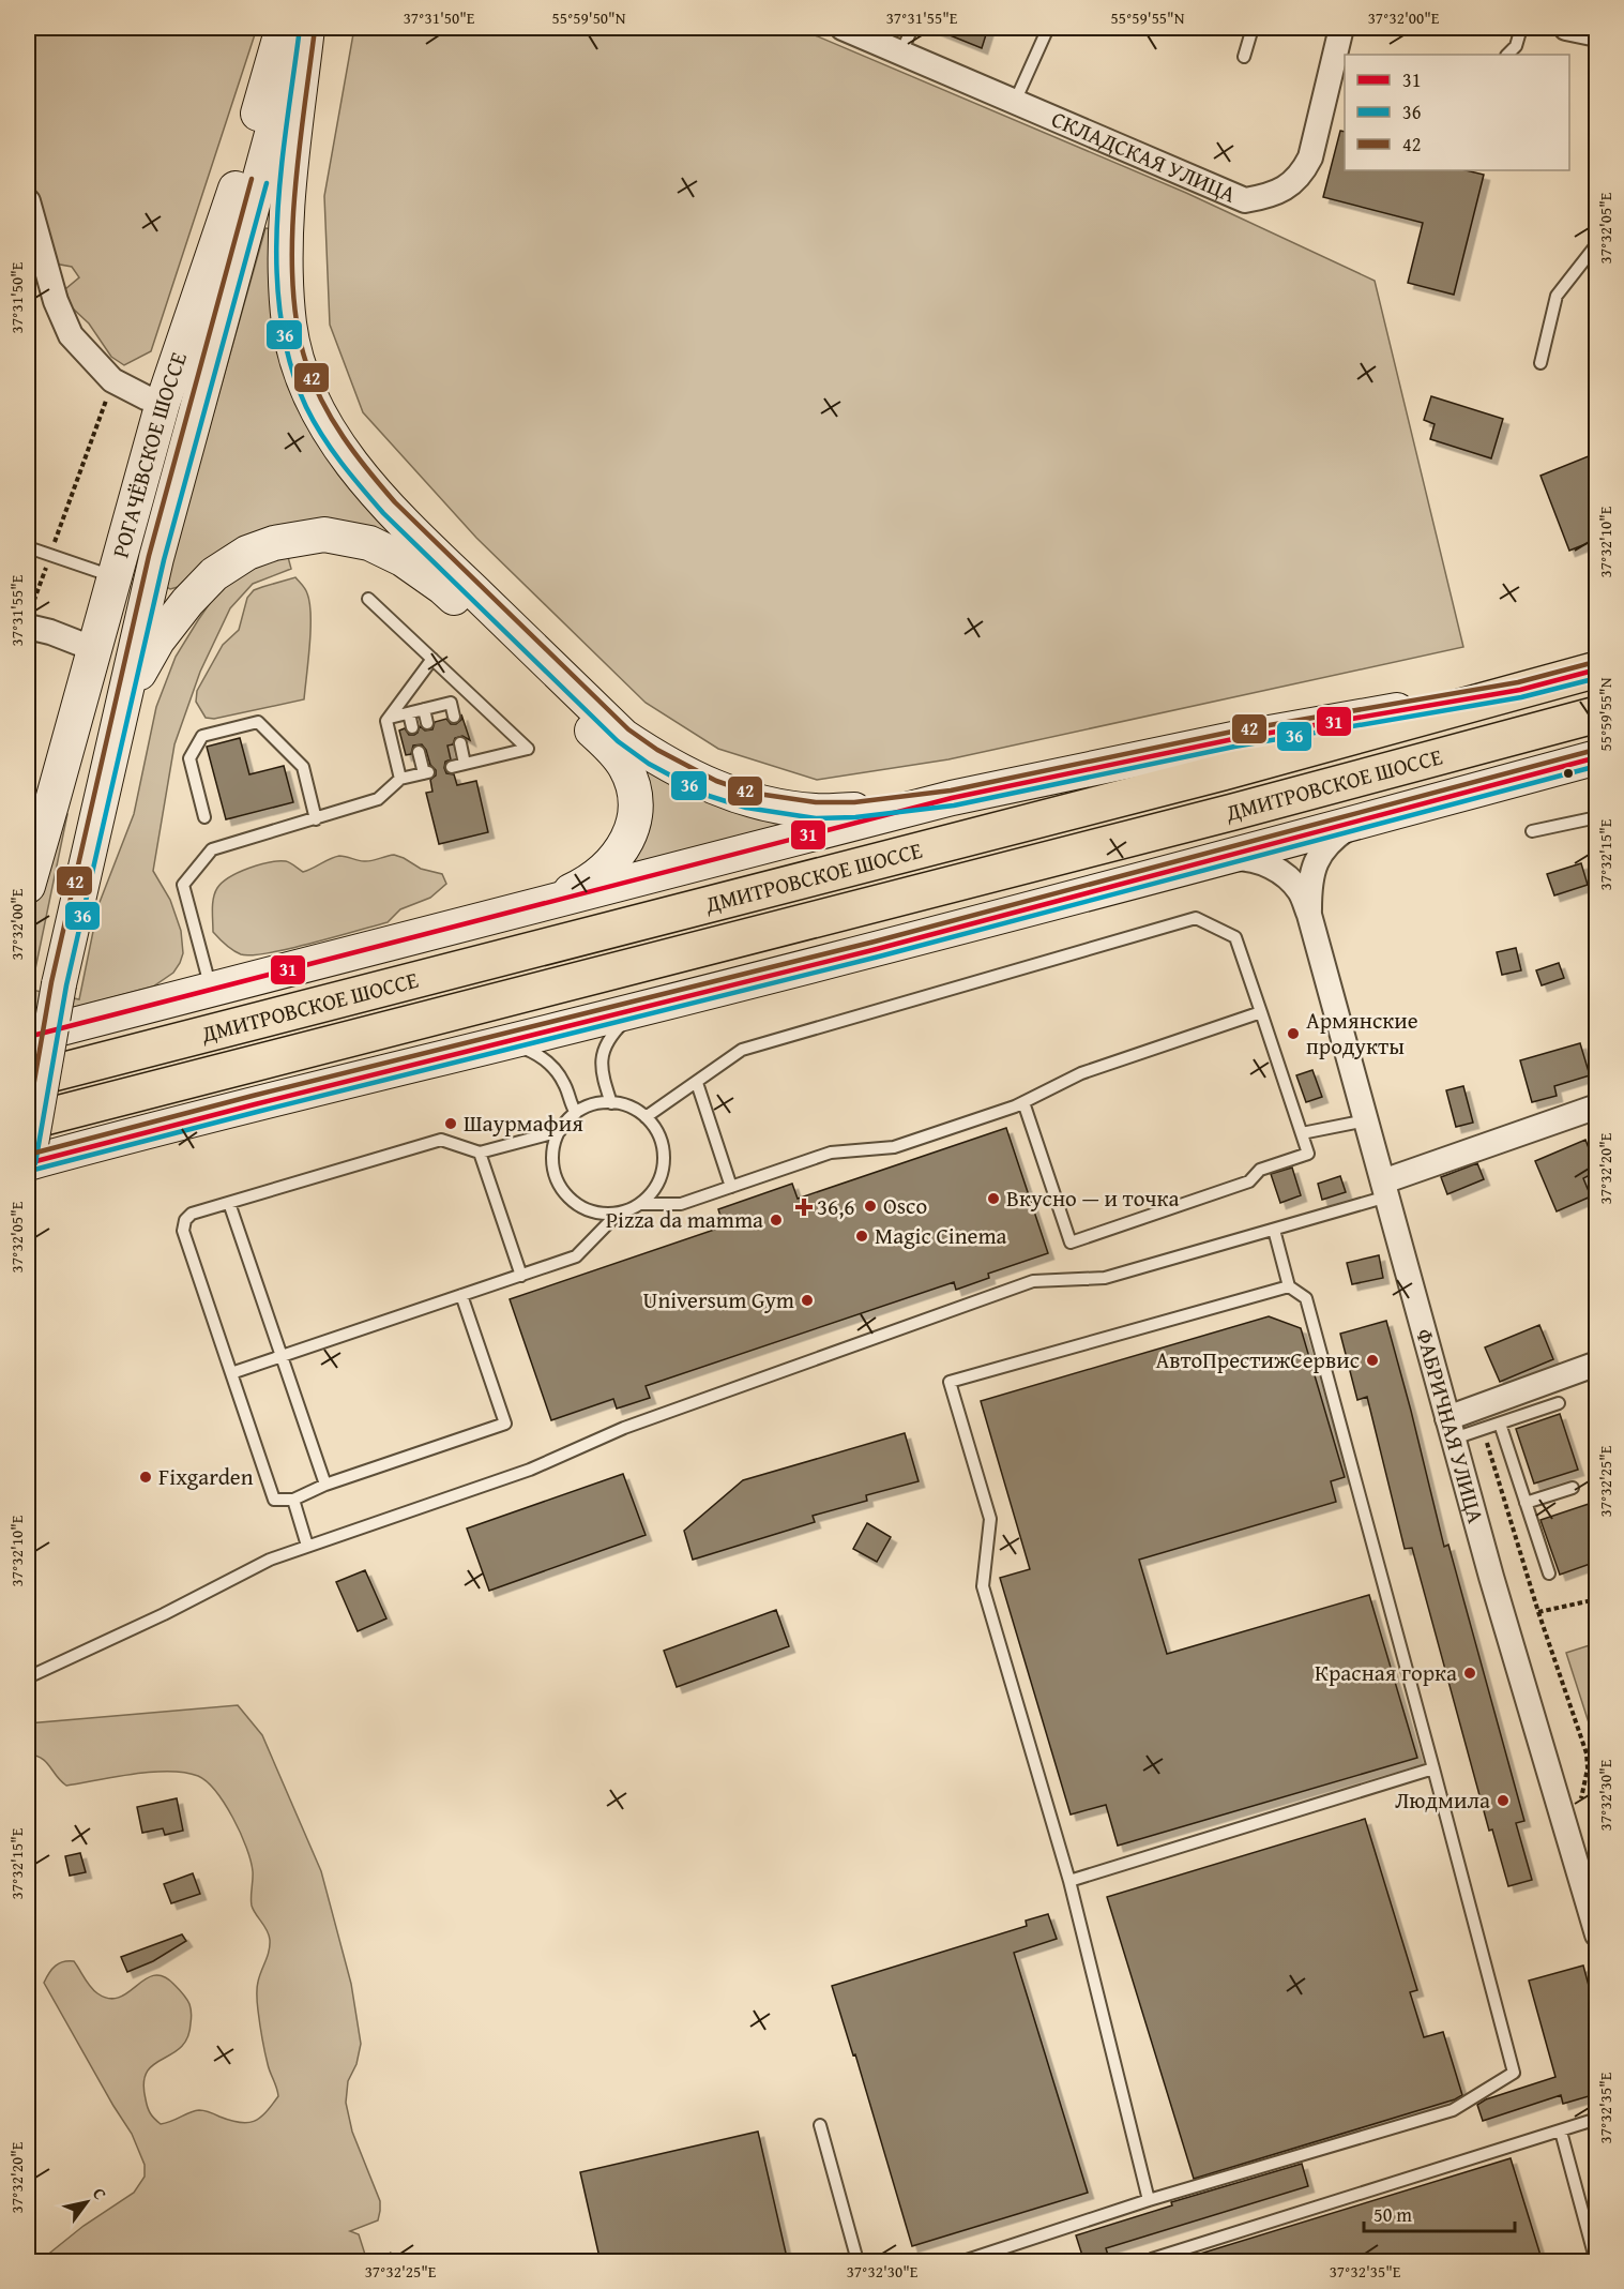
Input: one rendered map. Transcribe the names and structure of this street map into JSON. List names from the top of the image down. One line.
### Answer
{"streets":{"highway":["ДМИТРОВСКОЕ ШОССЕ"],"main road":["РОГАЧЁВСКОЕ ШОССЕ"],"street":["СКЛАДСКАЯ УЛИЦА","ФАБРИЧНАЯ УЛИЦА"]},"places":{"other":["Армянские продукты","Шаурмафия","Вкусно — и точка","Osco","Pizza da mamma","Magic Cinema","Universum Gym","АвтоПрестижСервис","Fixgarden","Красная горка","Людмила"],"health":["36,6"]},"lines":["transit line 36","transit line 42","transit line 31"],"legend":["31","36","42"],"scale_bar":"50 m","north":"top right","coordinates":["37°31'50\"E","55°59'50\"N","37°31'55\"E","55°59'55\"N","37°32'00\"E","37°32'05\"E","37°32'10\"E","37°32'15\"E","37°32'20\"E","37°32'25\"E","37°32'30\"E","37°32'35\"E"]}
